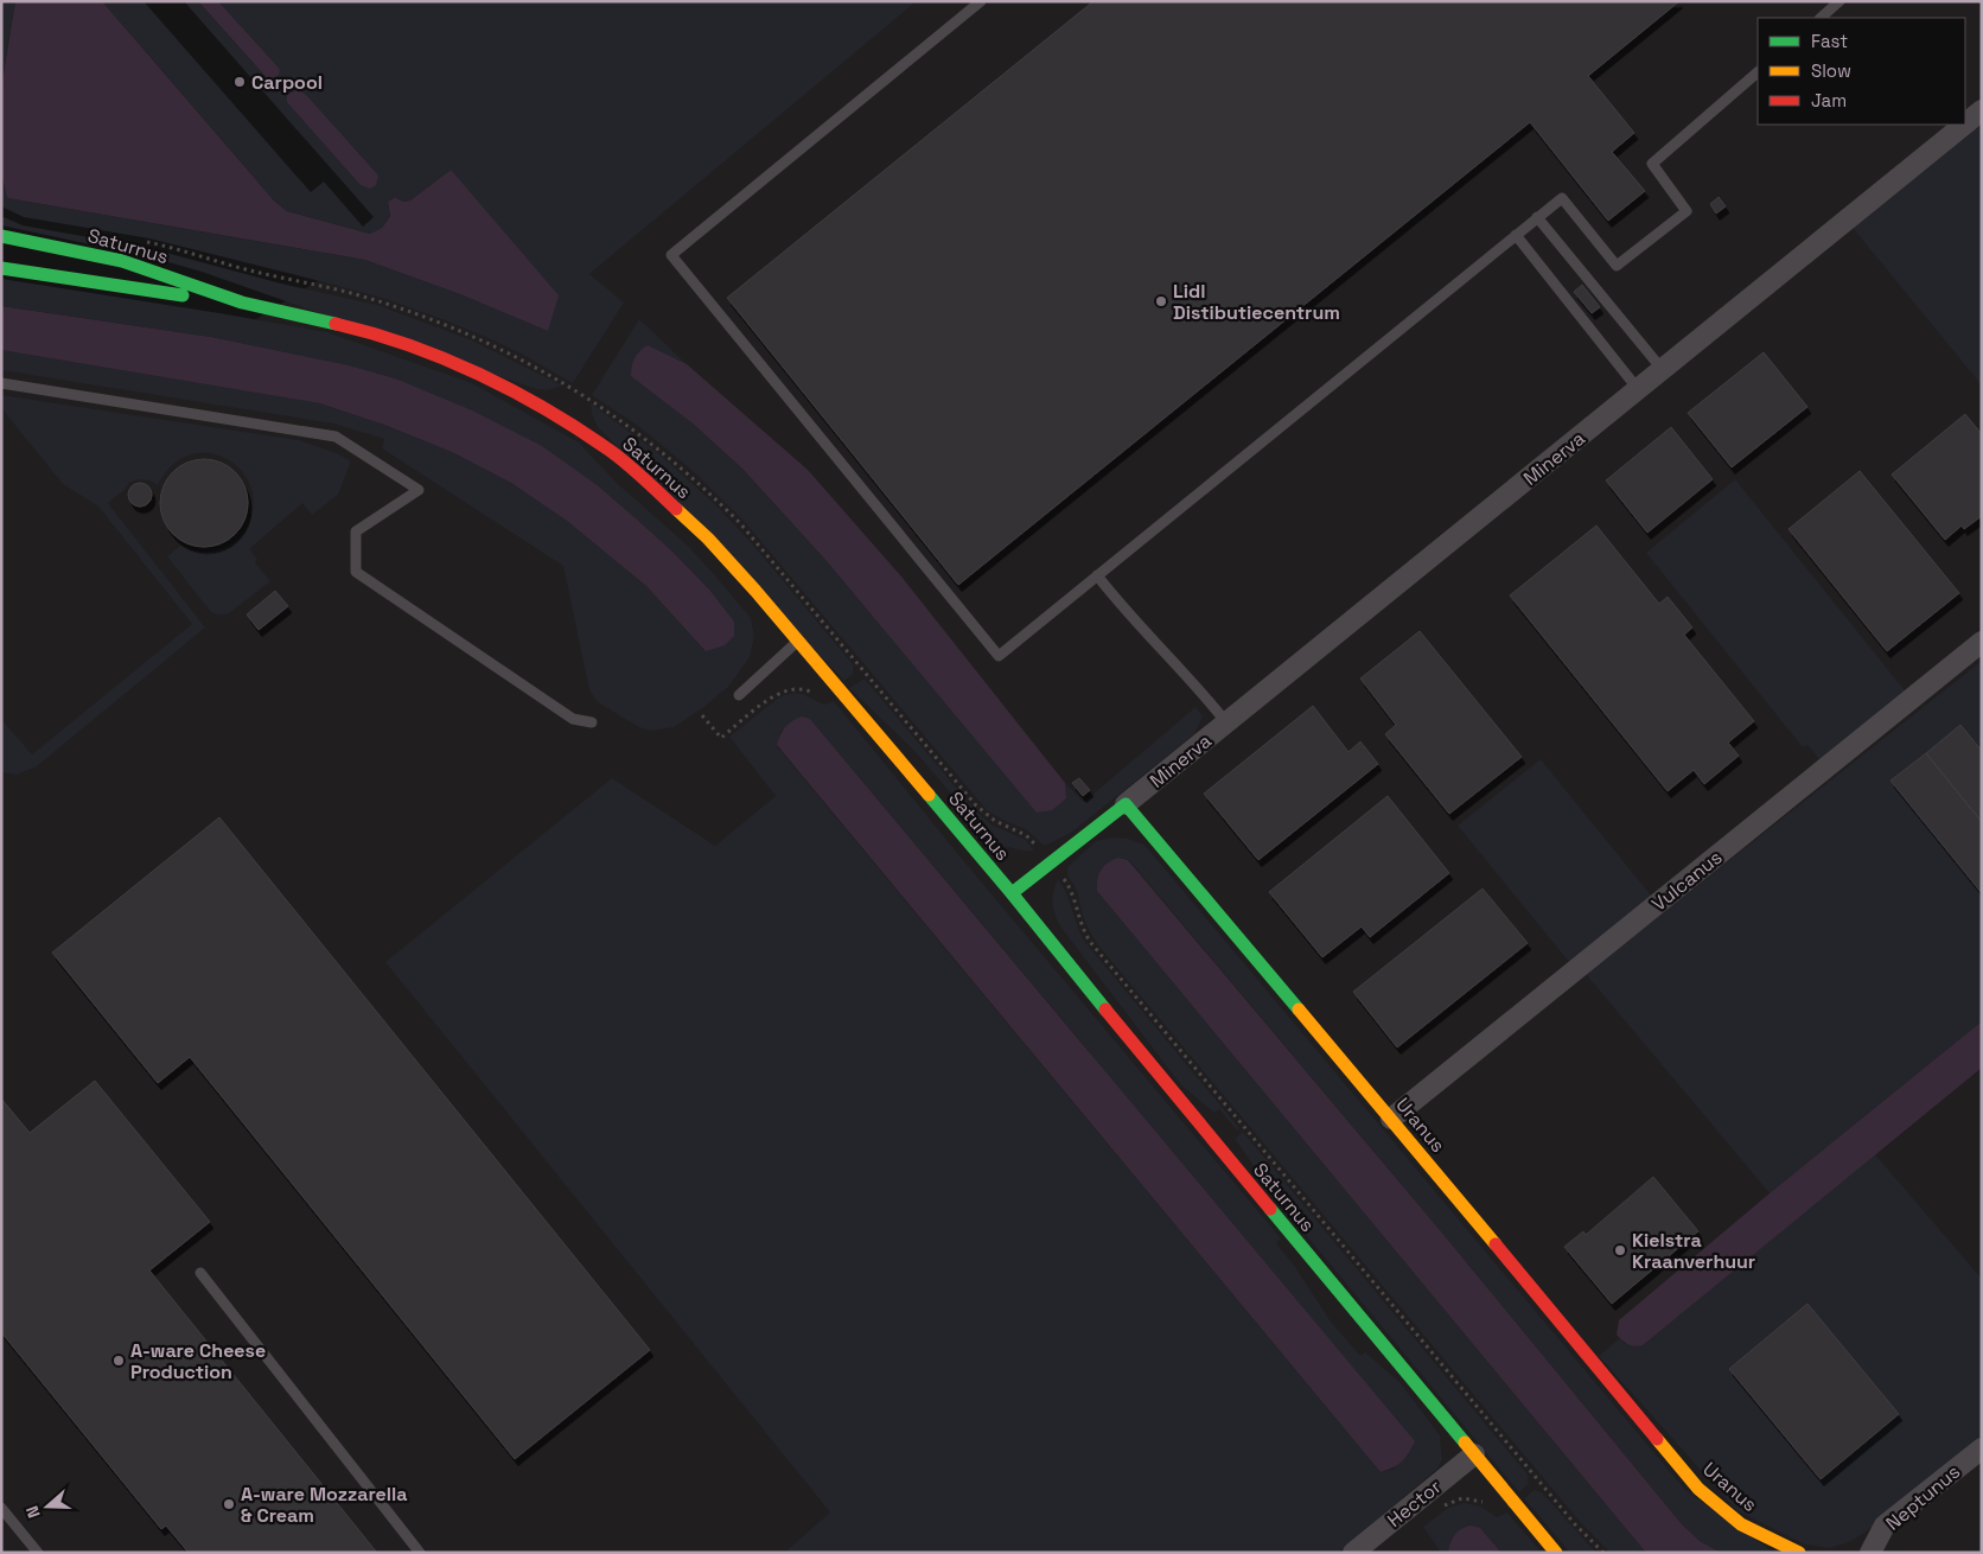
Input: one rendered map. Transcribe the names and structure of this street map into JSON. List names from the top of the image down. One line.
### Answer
{"streets":{"main road":["Saturnus","Uranus"],"street":["Minerva","Vulcanus","Neptunus","Hector"]},"crossings":[["Saturnus","Hector"],["Minerva","Uranus"],["Vulcanus","Uranus"]],"places":["Carpool","Lidl Distibutiecentrum","Kielstra Kraanverhuur","A-ware Cheese Production","A-ware Mozzarella & Cream"],"legend":["Fast","Slow","Jam"],"north":"left"}
